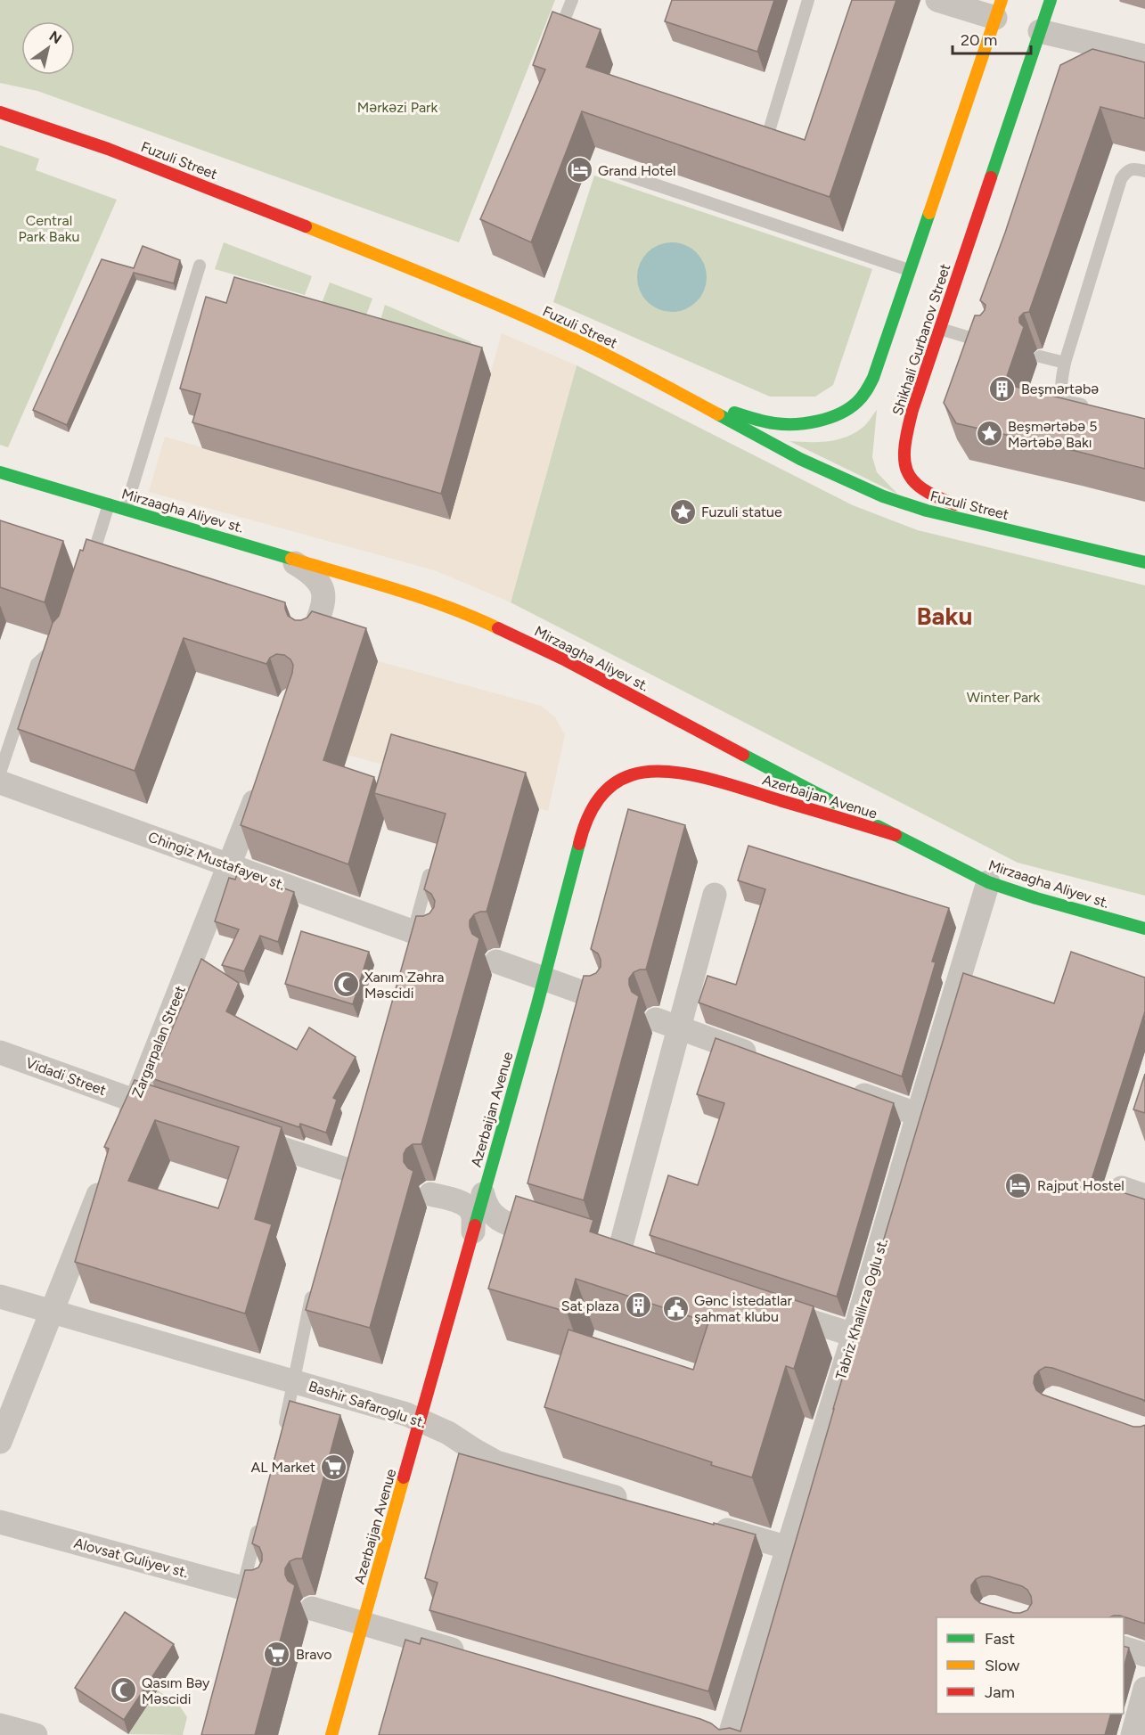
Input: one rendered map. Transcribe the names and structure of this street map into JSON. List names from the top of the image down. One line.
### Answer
{"streets":{"main road":["Fuzuli Street","Shikhali Gurbanov Street","Mirzaagha Aliyev st.","Azerbaijan Avenue"],"street":["Chingiz Mustafayev st.","Zargarpalan Street","Vidadi Street","Tabriz Khalilrza Oglu st.","Bashir Safaroglu st.","Alovsat Guliyev st."]},"crossings":[["Fuzuli Street","Shikhali Gurbanov Street"],["Mirzaagha Aliyev st.","Azerbaijan Avenue"],["Mirzaagha Aliyev st.","Tabriz Khalilrza Oglu st."],["Azerbaijan Avenue","Bashir Safaroglu st."],["Chingiz Mustafayev st.","Zargarpalan Street"],["Zargarpalan Street","Vidadi Street"]],"districts":["Baku"],"parks":["Mərkəzi Park","Central Park Baku","Winter Park"],"places":{"hotel":["Grand Hotel","Rajput Hostel"],"building":["Beşmərtəbə","Sat plaza"],"place":["Beşmərtəbə 5 Mərtəbə Bakı","Fuzuli statue"],"mosque":["Xanım Zəhra Məscidi","Qasım Bəy Məscidi"],"public building":["Gənc İstedatlar şahmat klubu"],"supermarket":["AL Market","Bravo"]},"legend":["Fast","Slow","Jam"],"scale_bar":"20 m","north":"top right"}
